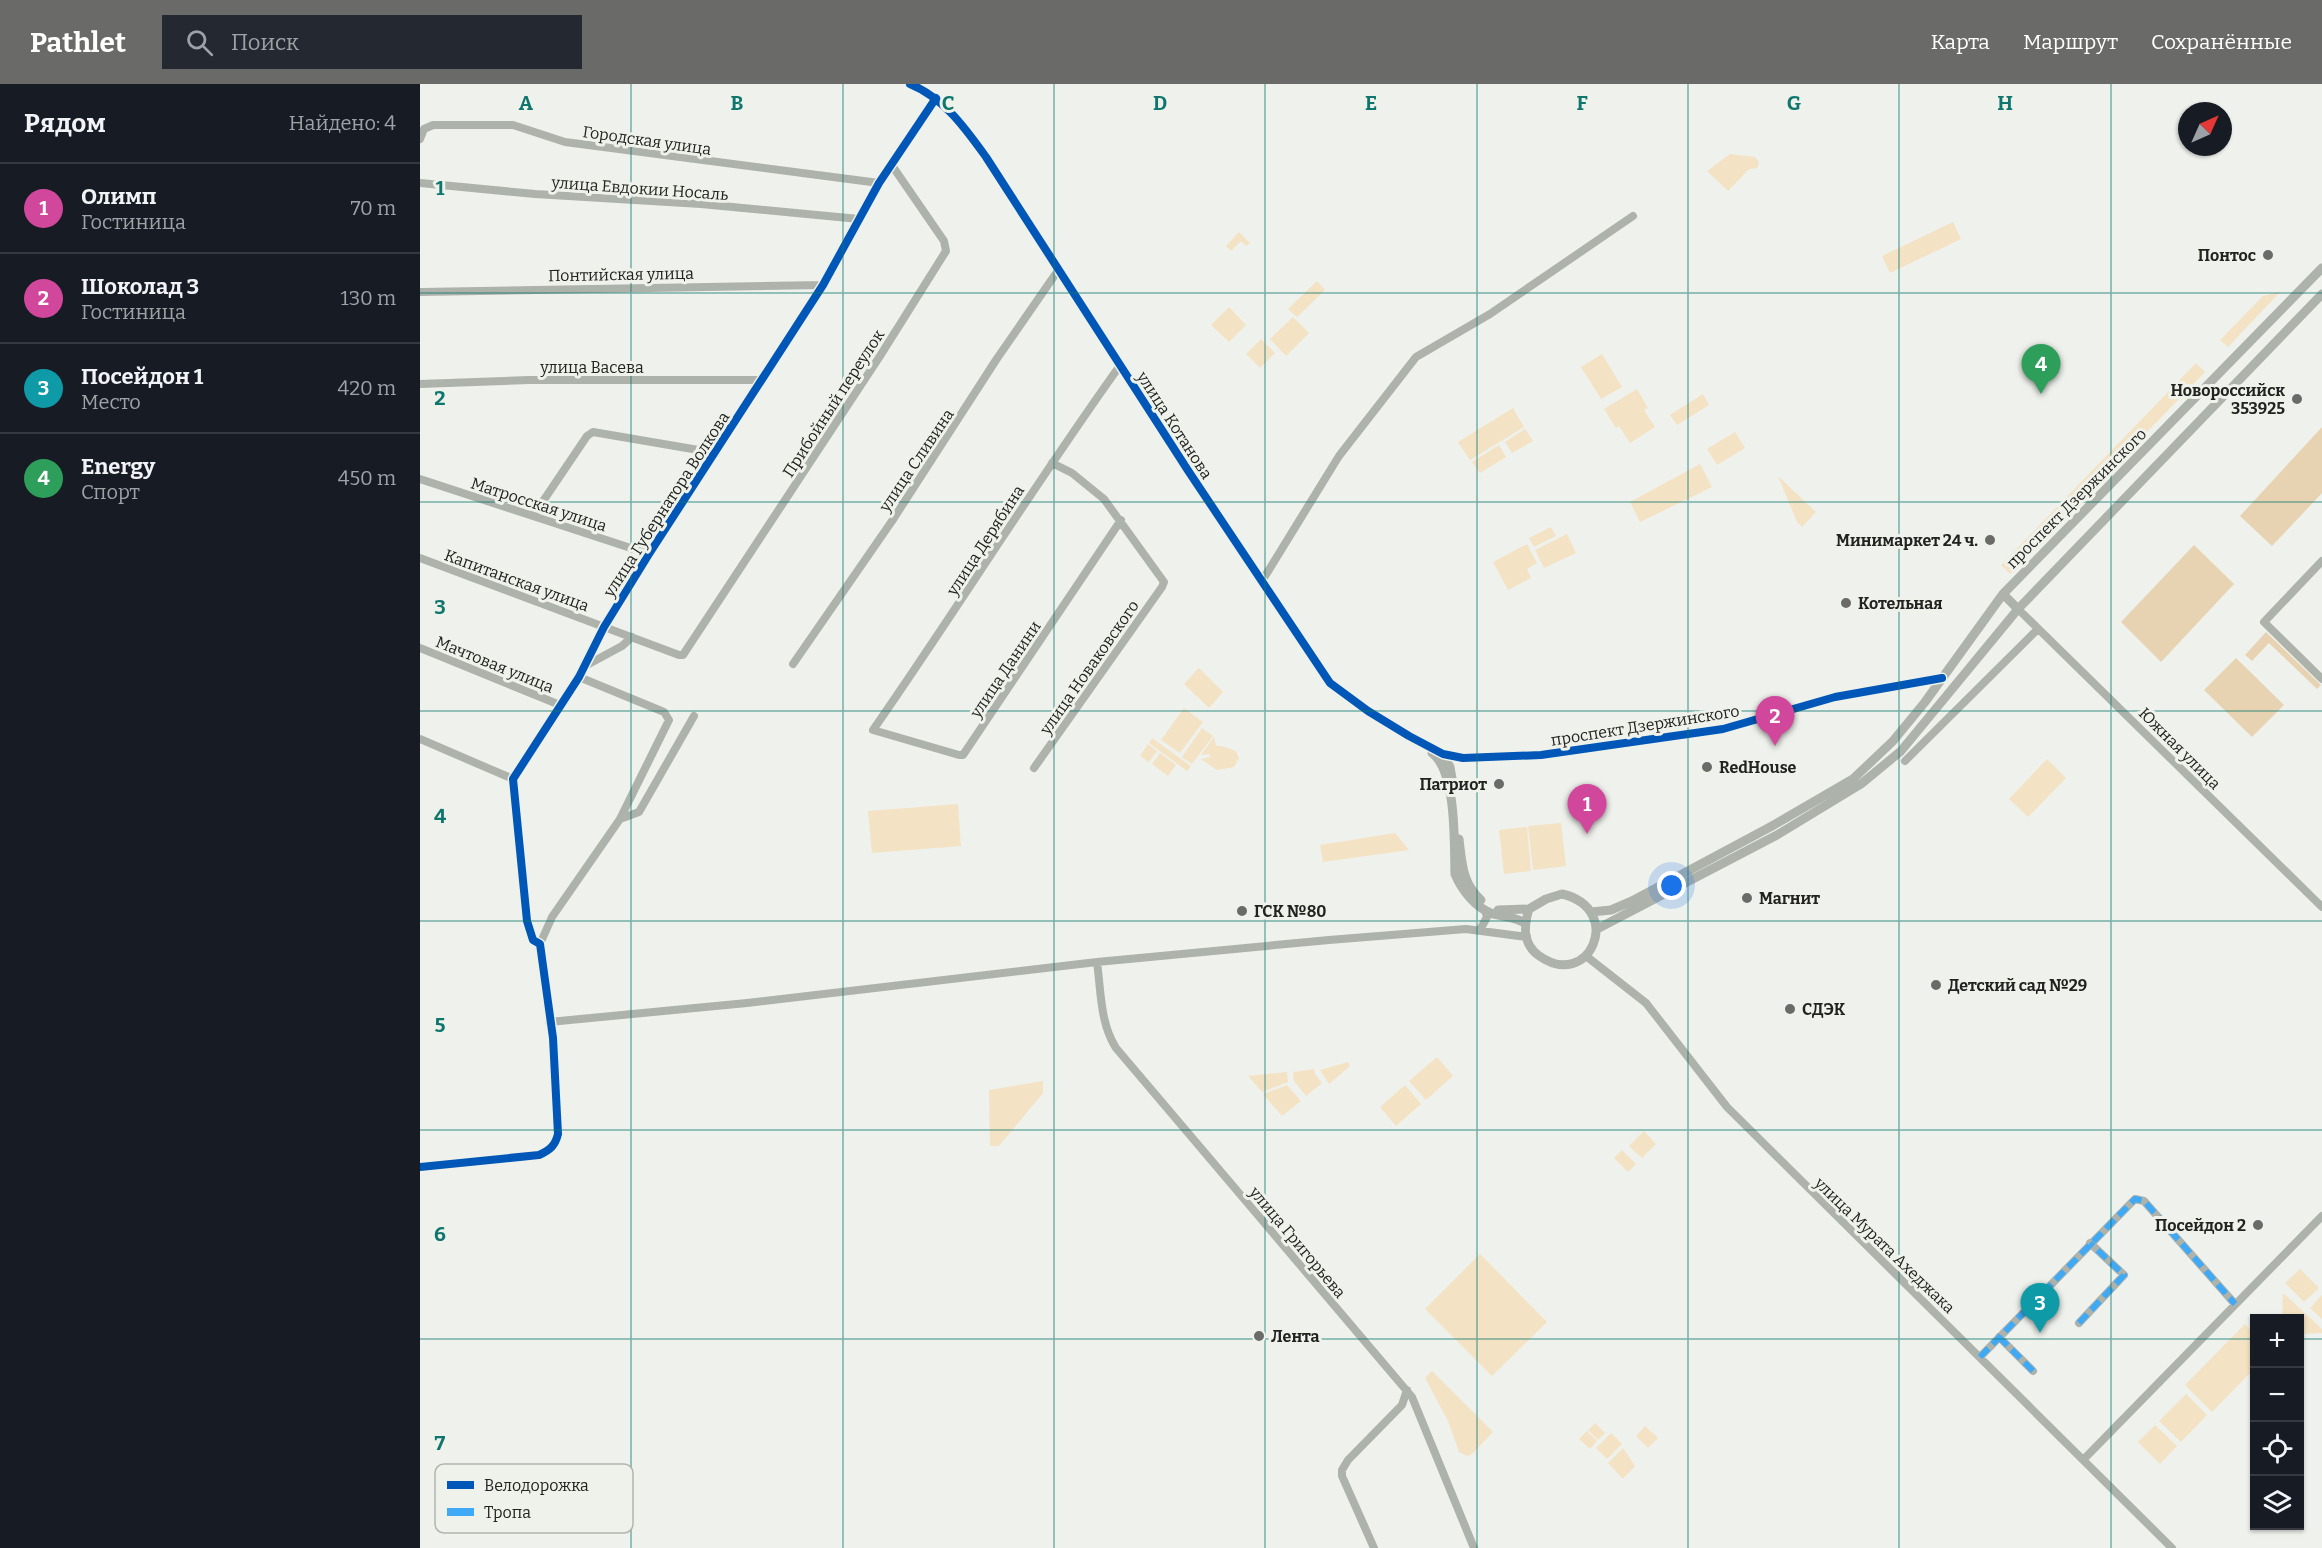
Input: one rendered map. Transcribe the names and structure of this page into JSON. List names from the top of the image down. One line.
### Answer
{"streets":{"street":["Городская улица","улица Евдокии Носаль","Понтийская улица","улица Васева","Прибойный переулок","улица Котанова","улица Сливина","проспект Дзержинского","Матросская улица","улица Губернатора Волкова","улица Дерябина","Капитанская улица","Мачтовая улица","улица Новаковского","улица Данини","Южная улица","улица Григорьева","улица Мурата Ахеджака"]},"crossings":[["Городская улица","улица Губернатора Волкова"],["улица Евдокии Носаль","улица Губернатора Волкова"],["Понтийская улица","улица Губернатора Волкова"],["улица Васева","улица Губернатора Волкова"],["Прибойный переулок","улица Губернатора Волкова"],["Прибойный переулок","Капитанская улица"],["улица Котанова","улица Сливина"],["улица Котанова","проспект Дзержинского"],["улица Котанова","улица Губернатора Волкова"],["улица Котанова","улица Дерябина"],["проспект Дзержинского","Южная улица"],["проспект Дзержинского","улица Мурата Ахеджака"],["Матросская улица","улица Губернатора Волкова"],["улица Губернатора Волкова","Капитанская улица"],["улица Губернатора Волкова","Мачтовая улица"],["улица Дерябина","улица Данини"],["улица Новаковского","улица Данини"]],"places":["Понтос","Новороссийск 353925","Минимаркет 24 ч.","Котельная","RedHouse","Патриот","Магнит","ГСК №80","Детский сад №29","СДЭК","Посейдон 2","Лента"],"legend":["Велодорожка","Тропа"],"north":"top right","page":{"header":"Pathlet","search":"Поиск","nav":["Карта","Маршрут","Сохранённые"],"heading":["Рядом","Найдено: 4"],"list":[{"mark":"1","name":"Олимп","note":"Гостиница","value":"70 m"},{"mark":"2","name":"Шоколад 3","note":"Гостиница","value":"130 m"},{"mark":"3","name":"Посейдон 1","note":"Место","value":"420 m"},{"mark":"4","name":"Energy","note":"Спорт","value":"450 m"}],"pins":["4","2","1","3"],"map_buttons":["+","−"]},"grid":{"columns":["A","B","C","D","E","F","G","H"],"rows":["1","2","3","4","5","6","7"]}}
